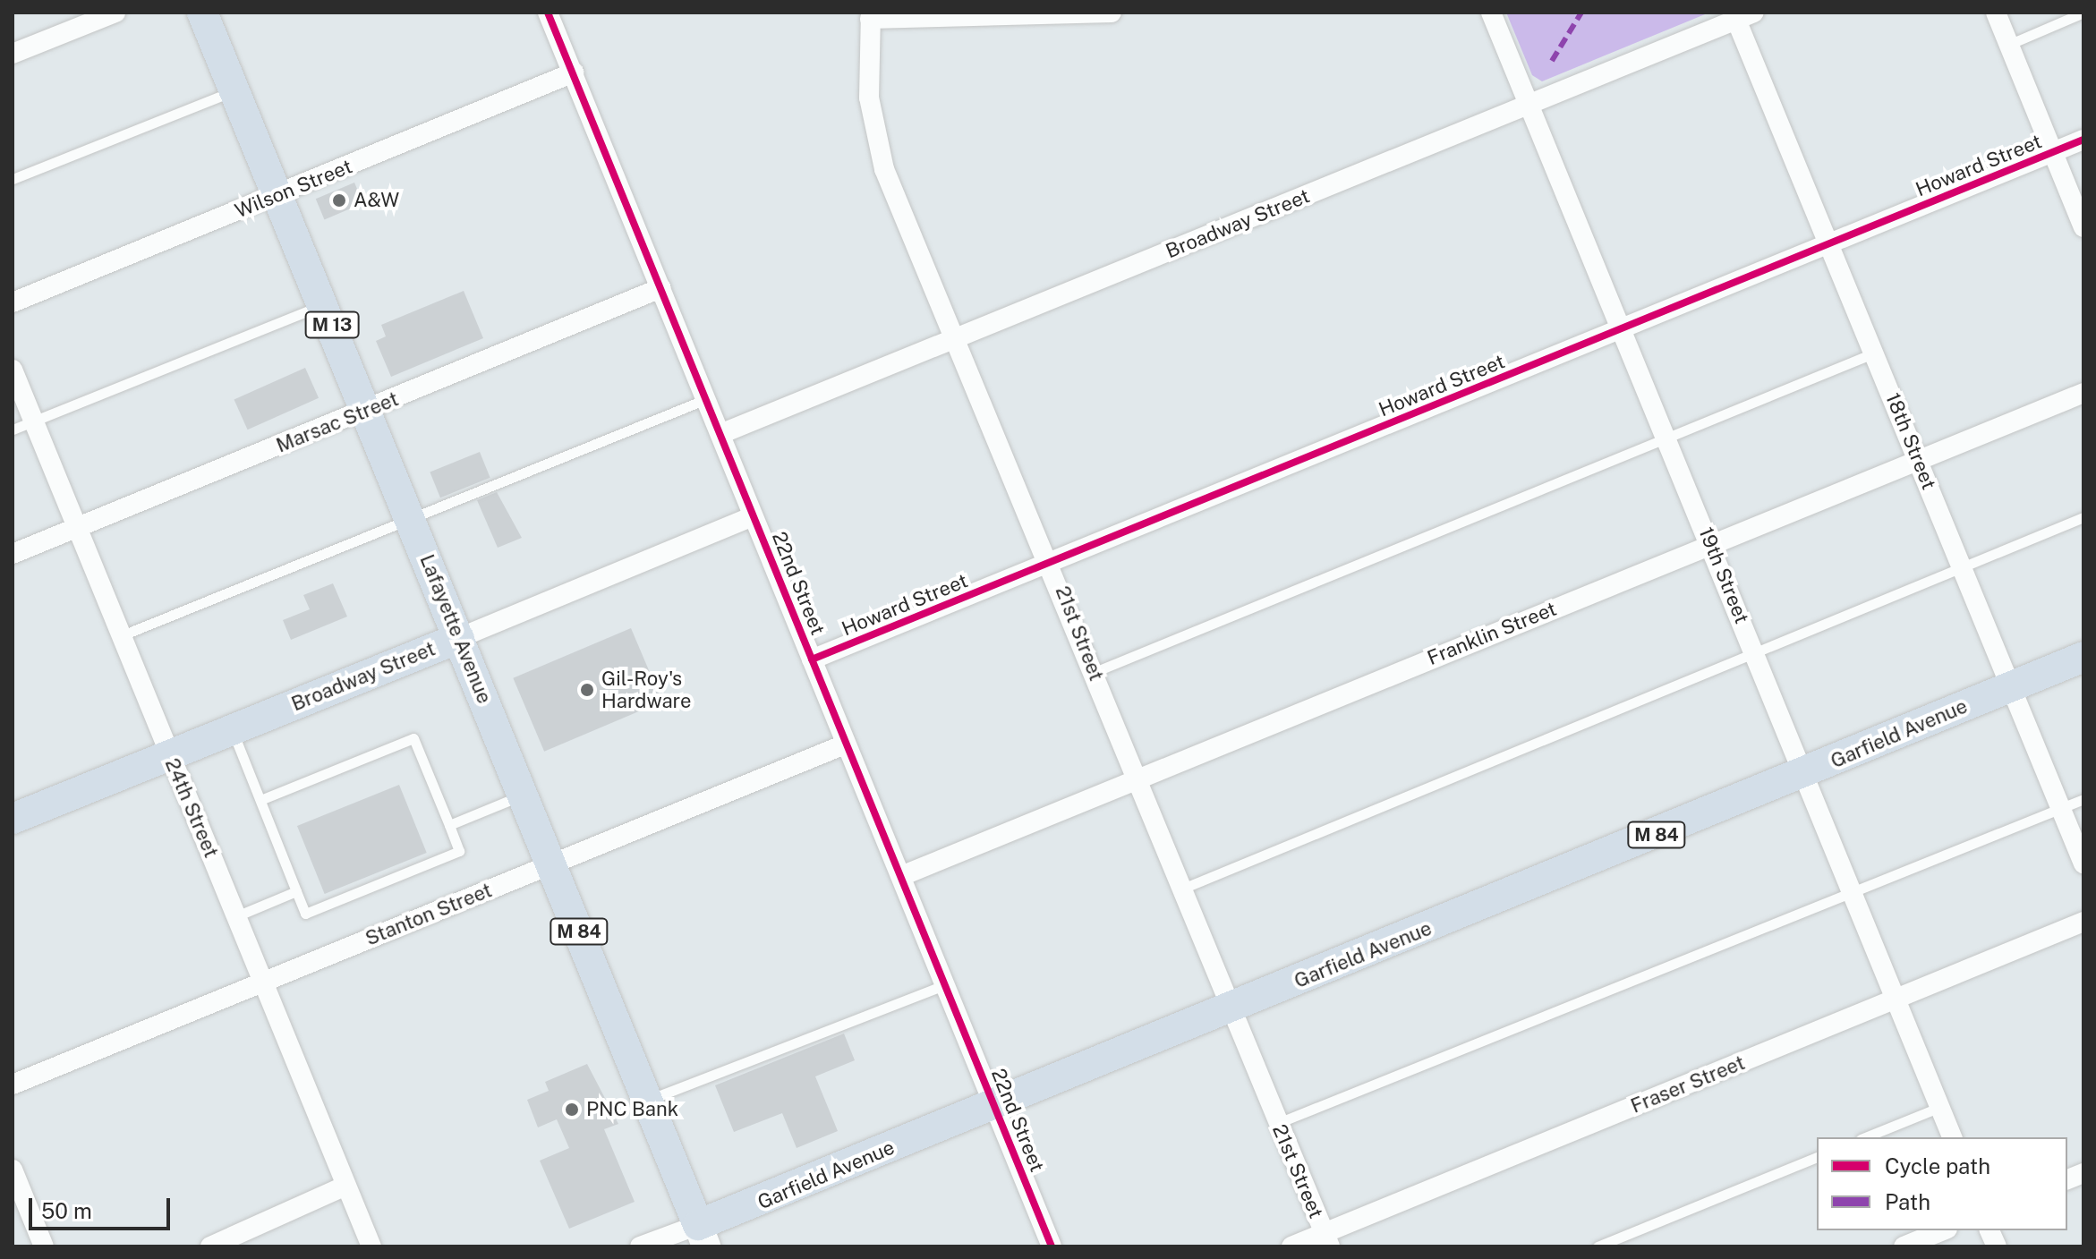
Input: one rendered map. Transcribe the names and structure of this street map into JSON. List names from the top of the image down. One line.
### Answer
{"streets":{"main road":["Broadway Street","M 13","Lafayette Avenue","Garfield Avenue","M 84"],"street":["Howard Street","Wilson Street","Marsac Street","18th Street","19th Street","22nd Street","21st Street","Franklin Street","24th Street","Stanton Street","Fraser Street"]},"crossings":[["Howard Street","18th Street"],["Howard Street","19th Street"],["Howard Street","22nd Street"],["Howard Street","21st Street"],["Wilson Street","22nd Street"],["Wilson Street","Lafayette Avenue"],["Broadway Street","18th Street"],["Broadway Street","19th Street"],["Broadway Street","22nd Street"],["Broadway Street","Lafayette Avenue"],["Broadway Street","21st Street"],["Broadway Street","24th Street"],["Marsac Street","22nd Street"],["Marsac Street","Lafayette Avenue"],["Marsac Street","24th Street"],["18th Street","Franklin Street"],["18th Street","Garfield Avenue"],["19th Street","Franklin Street"],["19th Street","Garfield Avenue"],["19th Street","Fraser Street"],["22nd Street","Franklin Street"],["22nd Street","Garfield Avenue"],["22nd Street","Stanton Street"],["Lafayette Avenue","Garfield Avenue"],["Lafayette Avenue","Stanton Street"],["21st Street","Franklin Street"],["21st Street","Garfield Avenue"],["21st Street","Fraser Street"],["24th Street","Stanton Street"]],"places":["A&W","Gil-Roy's Hardware","PNC Bank"],"legend":["Cycle path","Path"],"scale_bar":"50 m"}
